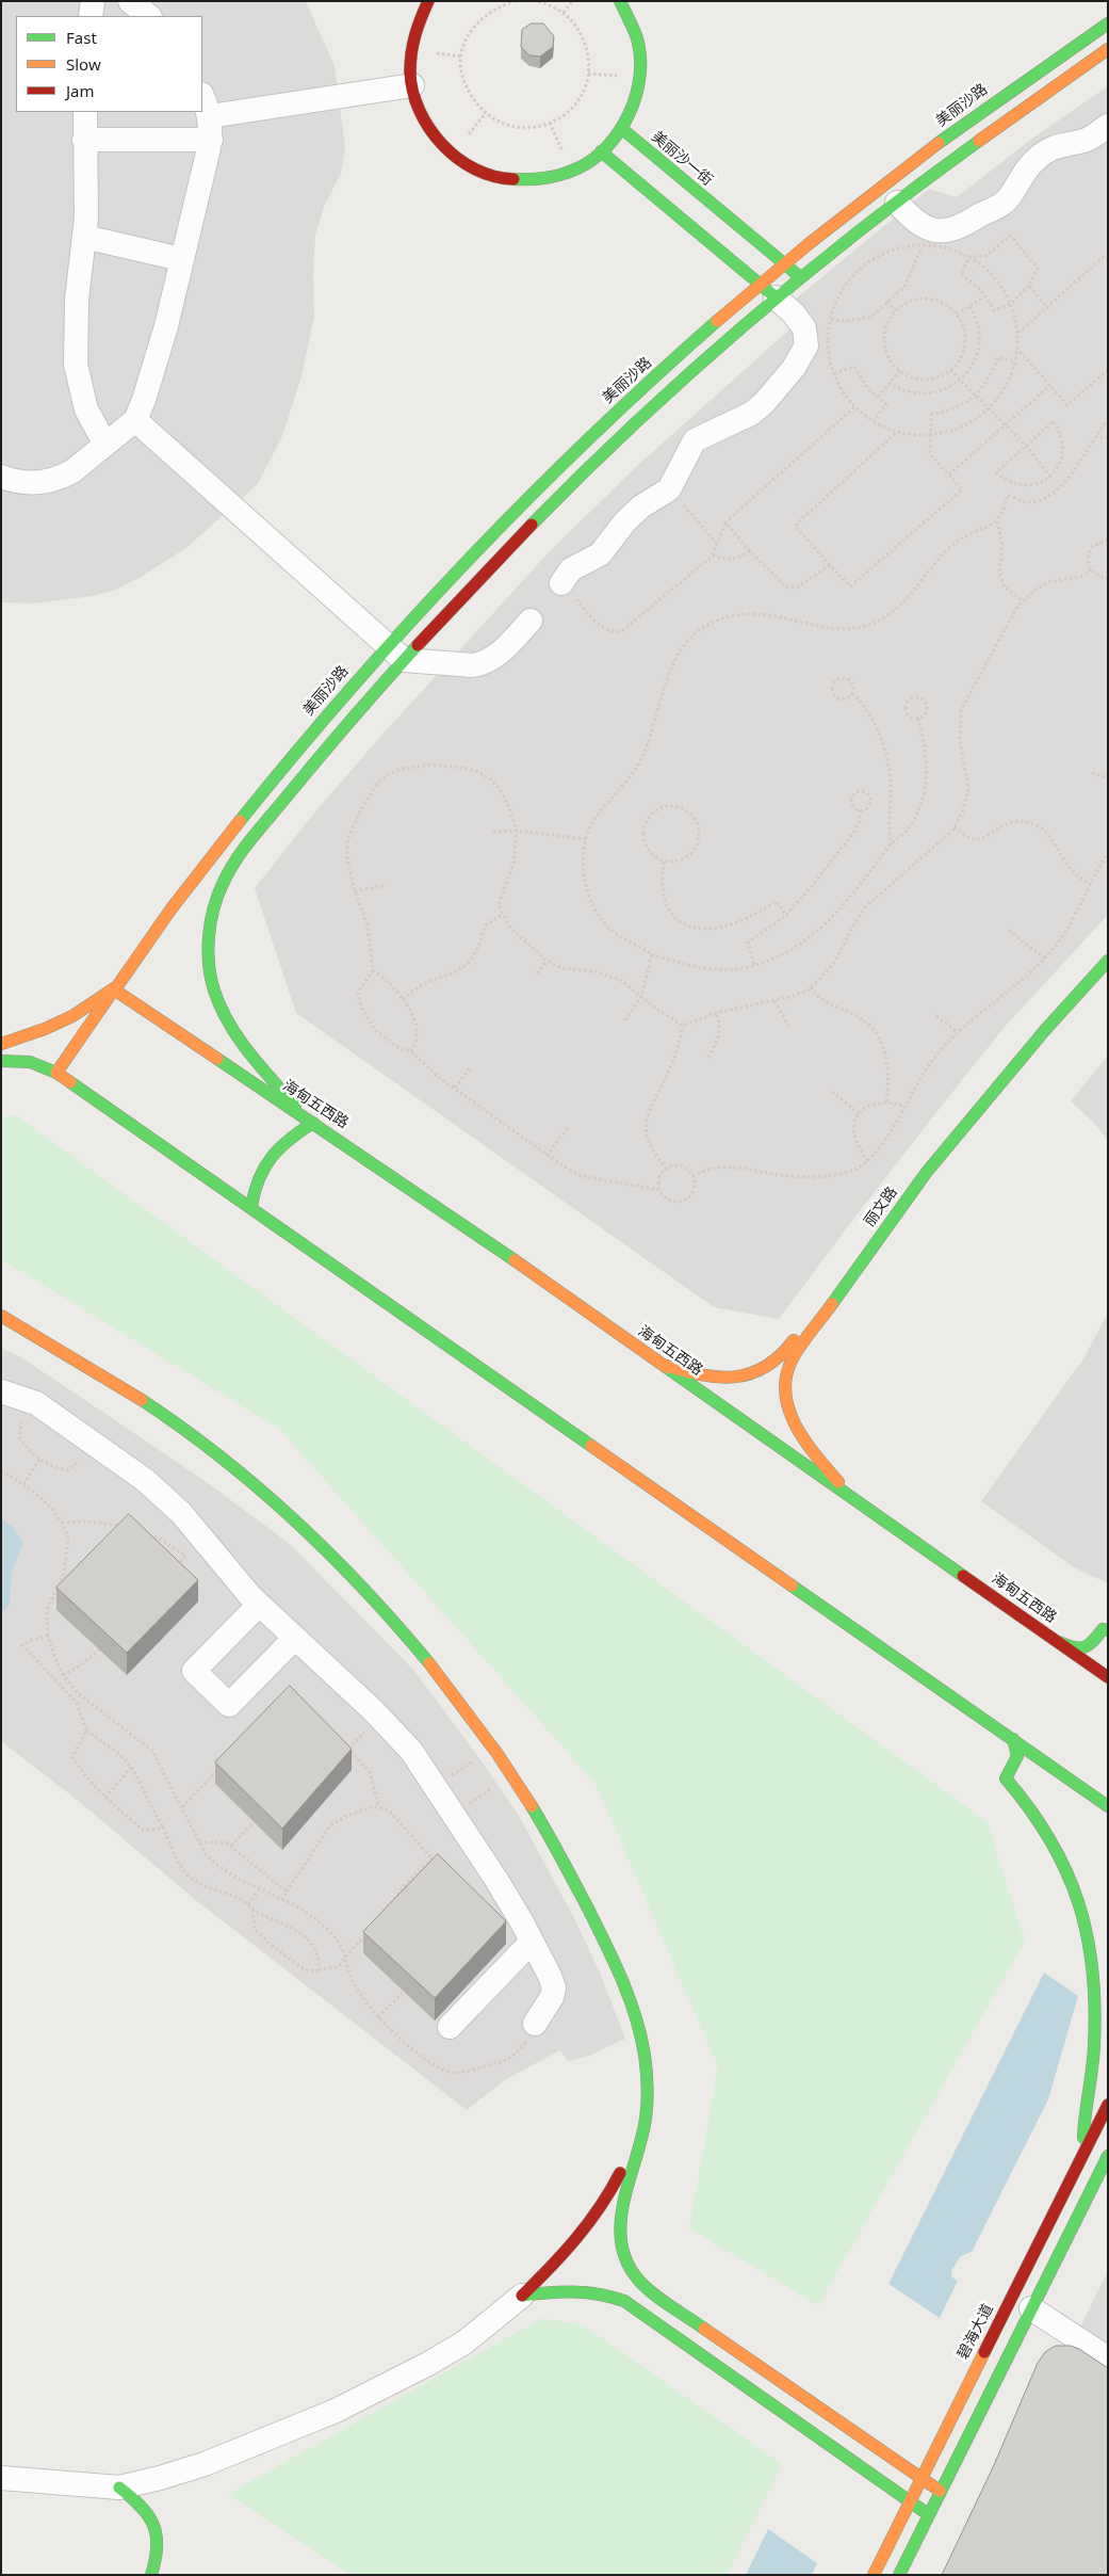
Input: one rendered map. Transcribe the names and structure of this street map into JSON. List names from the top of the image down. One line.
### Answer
{"streets":{"main road":["美丽沙路","美丽沙一街","海甸五西路","丽文路","碧海大道"]},"crossings":[["美丽沙路","美丽沙一街"],["美丽沙路","海甸五西路"],["海甸五西路","丽文路"]],"legend":["Fast","Slow","Jam"]}
